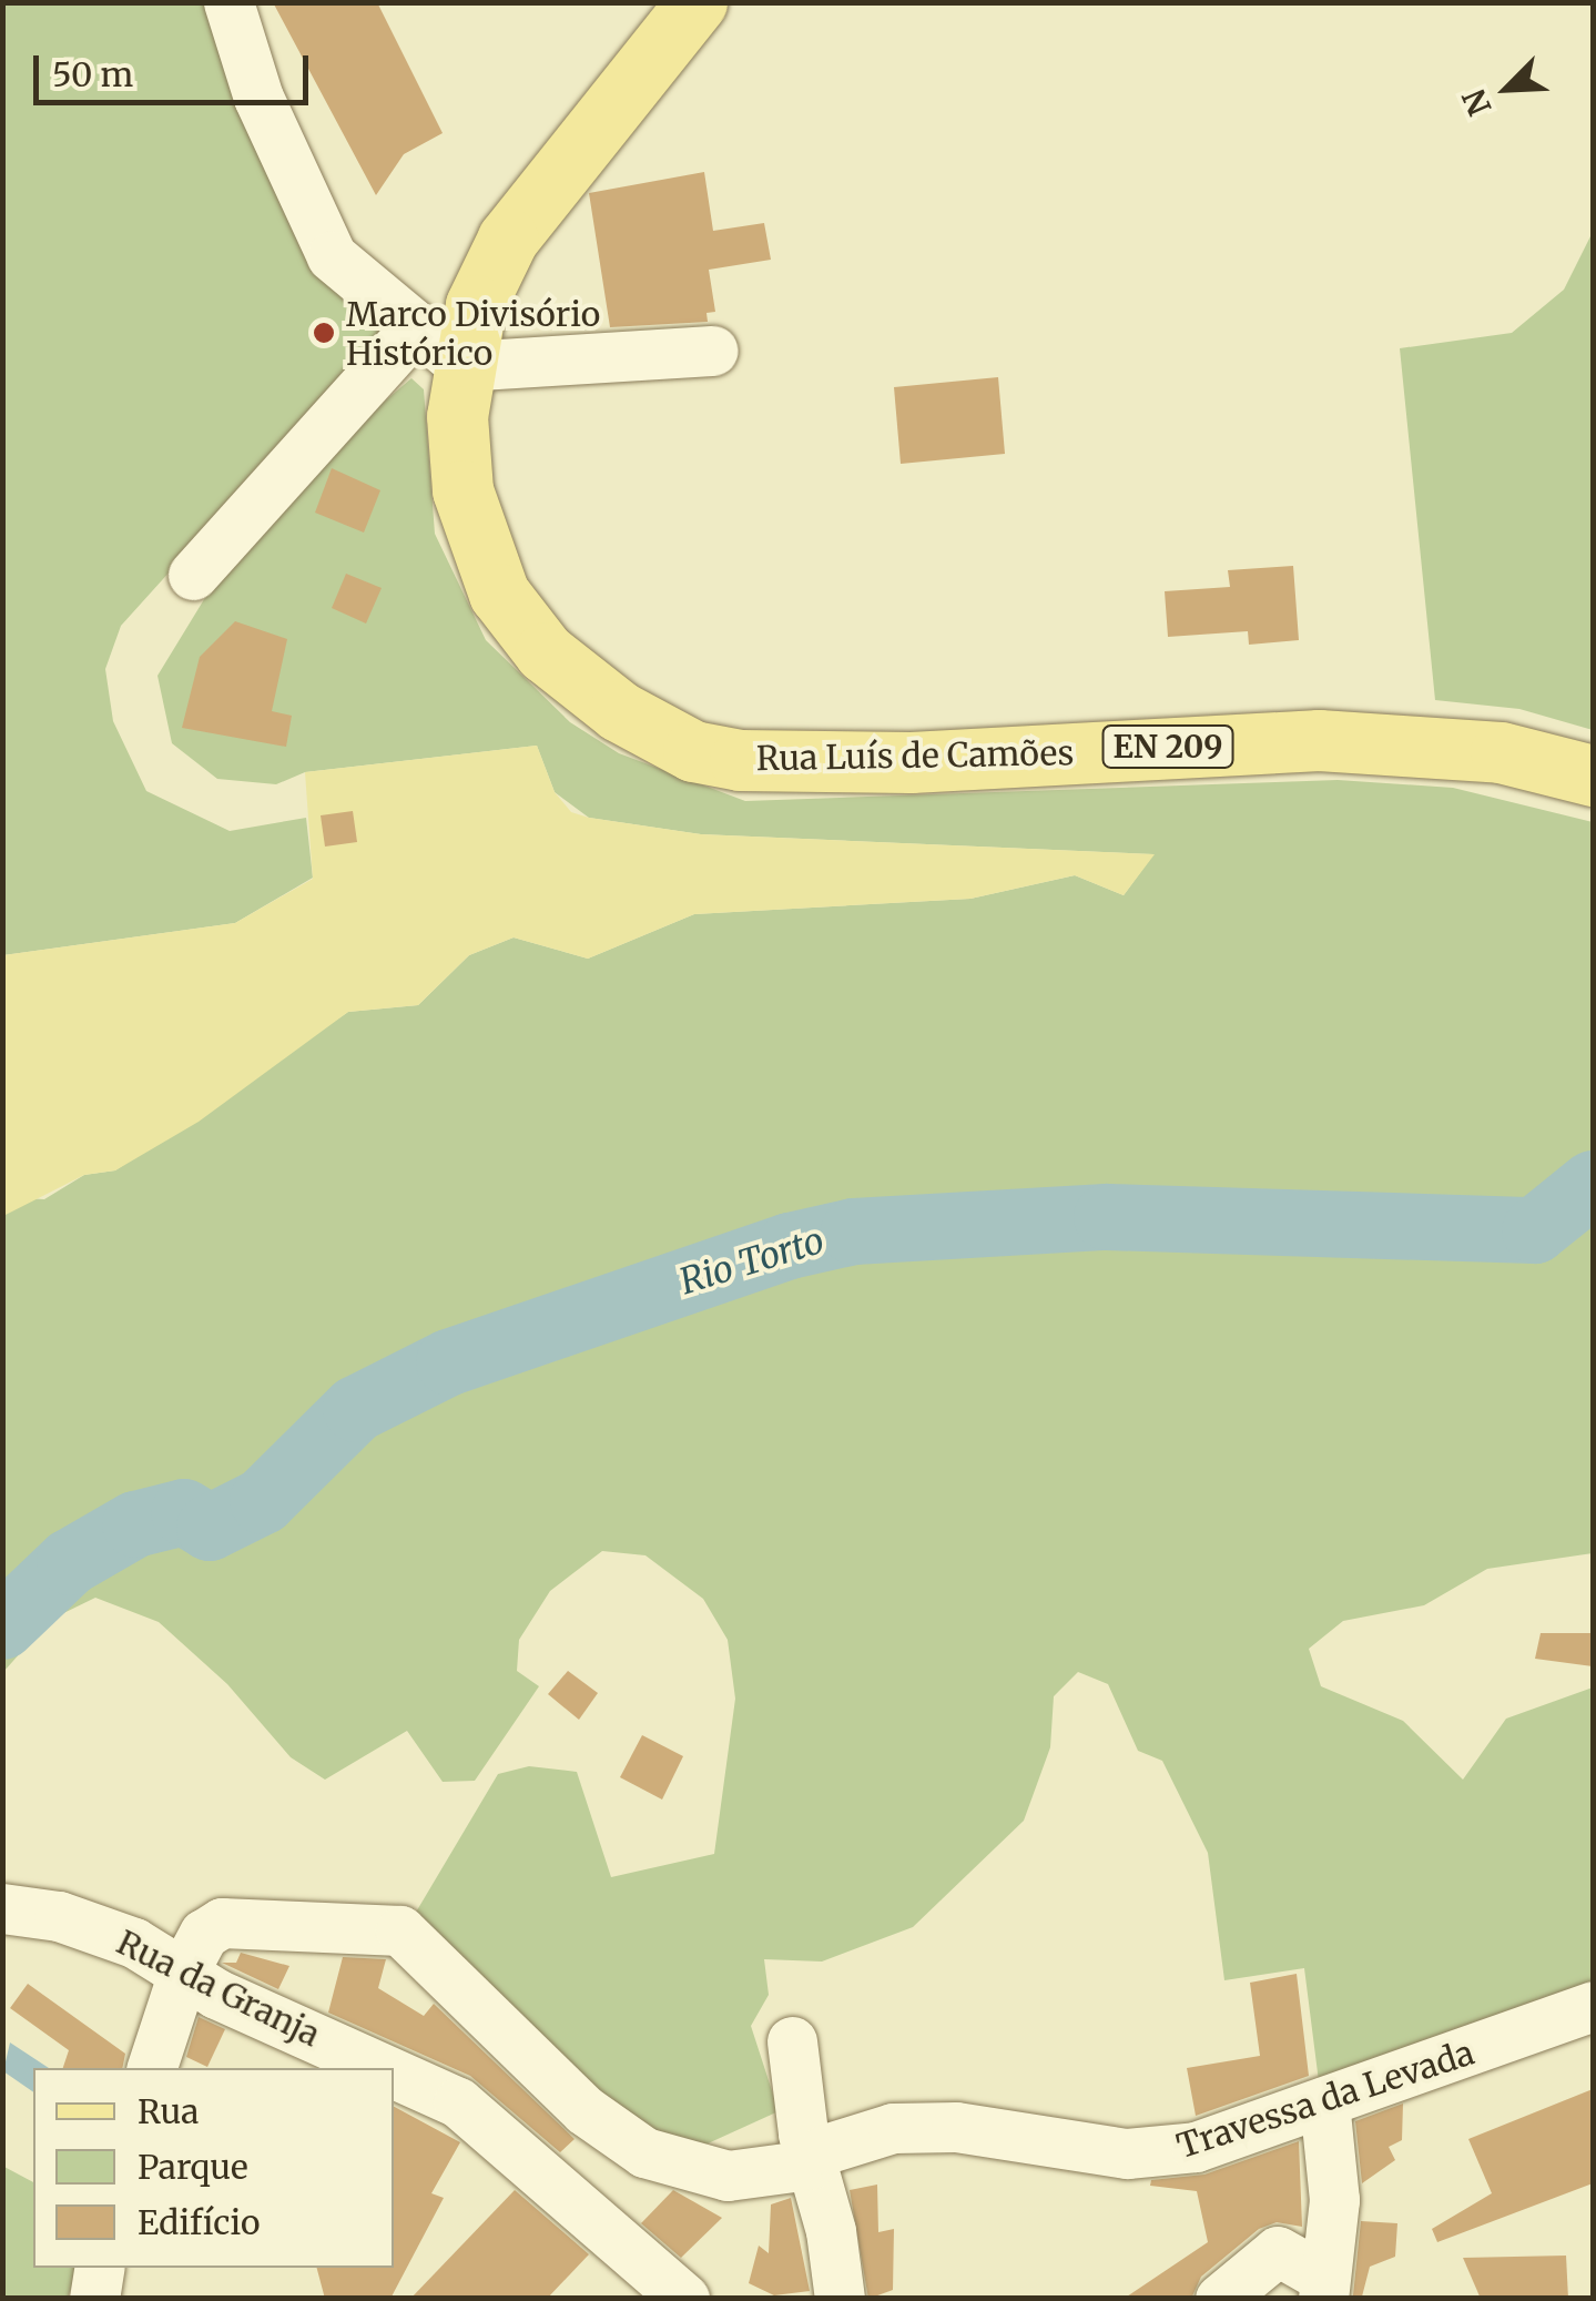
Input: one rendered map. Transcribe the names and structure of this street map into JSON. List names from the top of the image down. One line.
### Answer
{"streets":{"main road":["EN 209","Rua Luís de Camões"],"street":["Rua da Granja","Travessa da Levada"]},"crossings":[["Rua da Granja","Travessa da Levada"]],"water":["Rio Torto"],"places":["Marco Divisório Histórico"],"legend":["Rua","Parque","Edifício"],"scale_bar":"50 m","north":"bottom left"}
